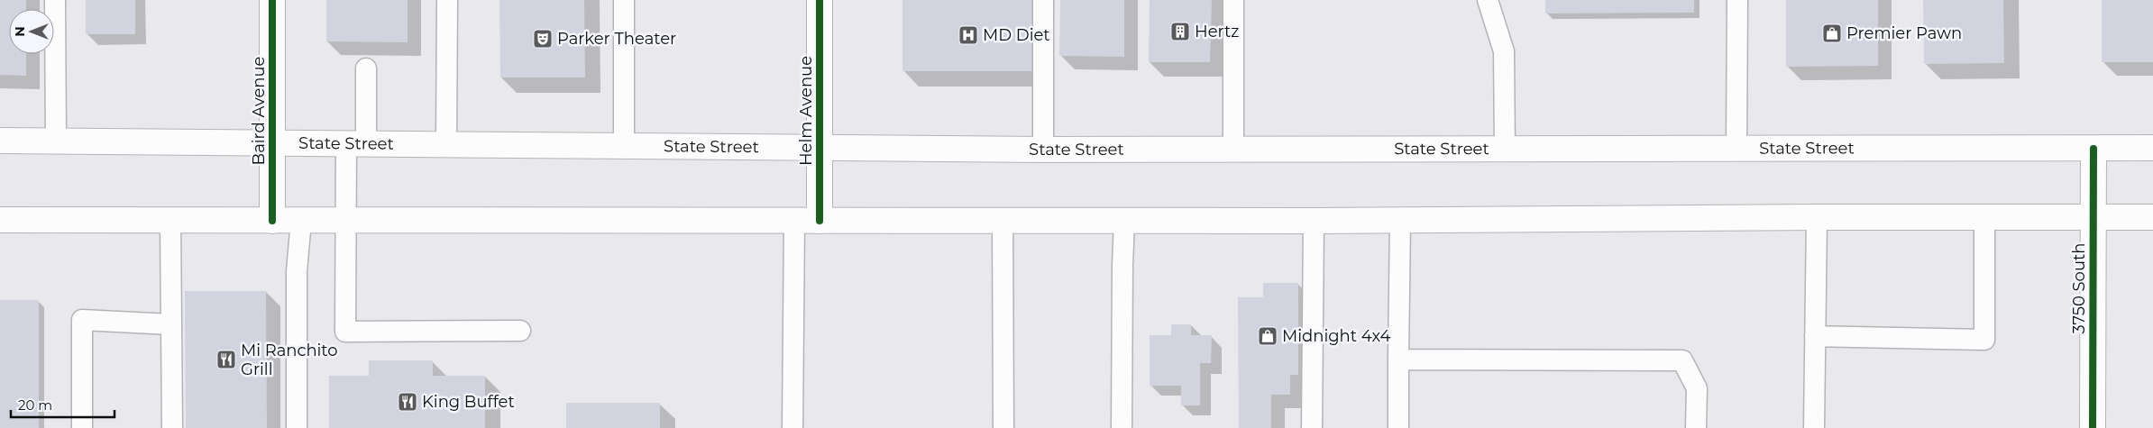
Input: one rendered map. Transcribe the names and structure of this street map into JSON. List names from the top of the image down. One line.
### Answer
{"streets":{"main road":["Baird Avenue","Helm Avenue","State Street","3750 South"]},"crossings":[["Baird Avenue","State Street"],["Helm Avenue","State Street"],["State Street","3750 South"]],"places":{"building":["Hertz"],"shop":["Premier Pawn","Midnight 4x4"],"hospital":["MD Diet"],"theatre":["Parker Theater"],"restaurant":["Mi Ranchito Grill","King Buffet"]},"scale_bar":"20 m","north":"left"}
